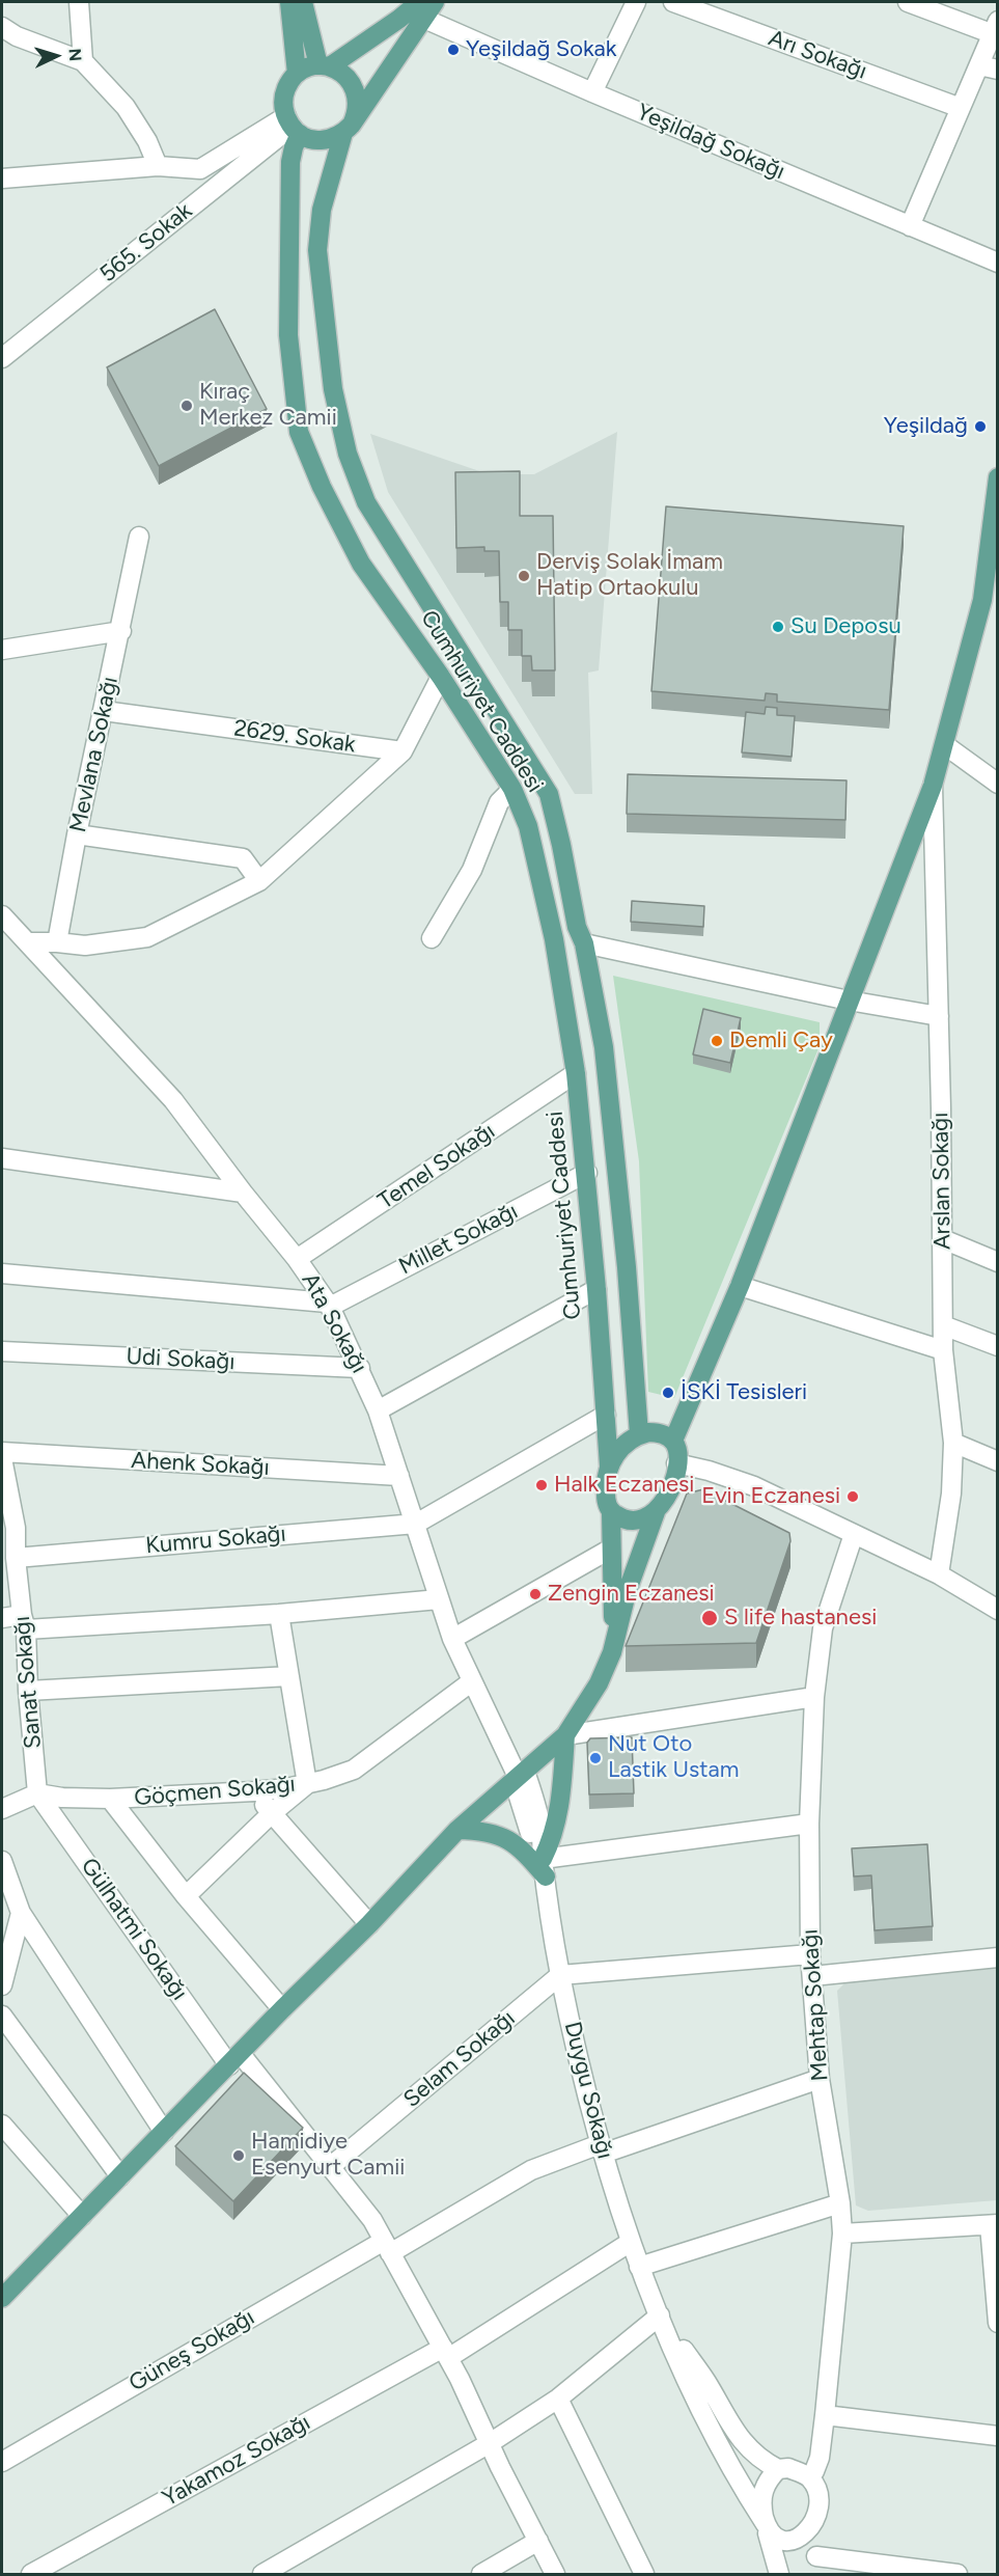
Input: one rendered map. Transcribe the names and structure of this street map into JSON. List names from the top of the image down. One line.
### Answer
{"streets":{"main road":["Cumhuriyet Caddesi"],"street":["Arı Sokağı","Yeşildağ Sokağı","565. Sokak","2629. Sokak","Mevlana Sokağı","Temel Sokağı","Arslan Sokağı","Millet Sokağı","Ata Sokağı","Udi Sokağı","Ahenk Sokağı","Kumru Sokağı","Sanat Sokağı","Göçmen Sokağı","Gülhatmi Sokağı","Mehtap Sokağı","Selam Sokağı","Duygu Sokağı","Güneş Sokağı","Yakamoz Sokağı"]},"crossings":[["565. Sokak","Cumhuriyet Caddesi"],["Cumhuriyet Caddesi","Temel Sokağı"],["Cumhuriyet Caddesi","Millet Sokağı"],["2629. Sokak","Mevlana Sokağı"],["Temel Sokağı","Ata Sokağı"],["Millet Sokağı","Ata Sokağı"],["Ata Sokağı","Udi Sokağı"],["Ata Sokağı","Ahenk Sokağı"],["Ata Sokağı","Kumru Sokağı"],["Ata Sokağı","Göçmen Sokağı"],["Ata Sokağı","Duygu Sokağı"],["Kumru Sokağı","Sanat Sokağı"],["Sanat Sokağı","Göçmen Sokağı"],["Sanat Sokağı","Gülhatmi Sokağı"],["Göçmen Sokağı","Gülhatmi Sokağı"],["Gülhatmi Sokağı","Selam Sokağı"],["Gülhatmi Sokağı","Güneş Sokağı"],["Gülhatmi Sokağı","Yakamoz Sokağı"],["Mehtap Sokağı","Güneş Sokağı"],["Selam Sokağı","Duygu Sokağı"],["Duygu Sokağı","Güneş Sokağı"],["Duygu Sokağı","Yakamoz Sokağı"]],"places":["Yeşildağ Sokak","Kıraç Merkez Camii","Yeşildağ","Derviş Solak İmam Hatip Ortaokulu","Su Deposu","Demli Çay","İSKİ Tesisleri","Halk Eczanesi","Evin Eczanesi","Zengin Eczanesi","S life hastanesi","Nut Oto Lastik Ustam","Hamidiye Esenyurt Camii"],"north":"right"}
